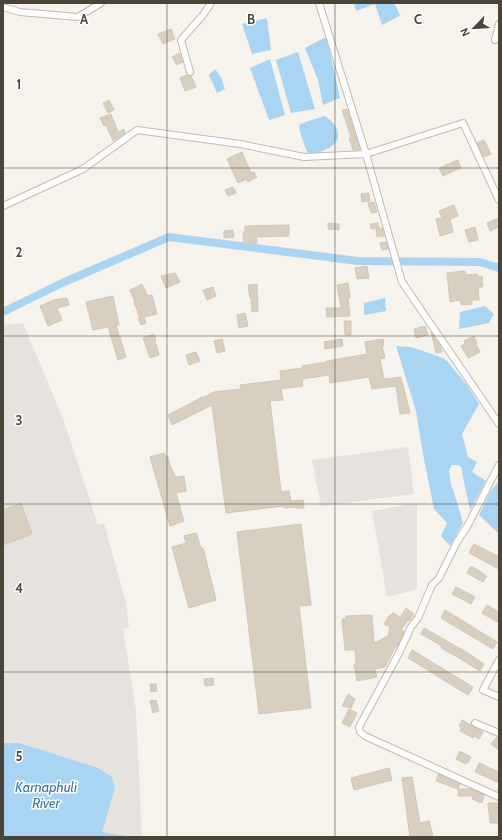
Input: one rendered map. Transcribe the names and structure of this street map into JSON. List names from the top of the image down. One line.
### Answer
{"water":["Karnaphuli River"],"north":"bottom left","grid":{"columns":["A","B","C"],"rows":["1","2","3","4","5"]}}
